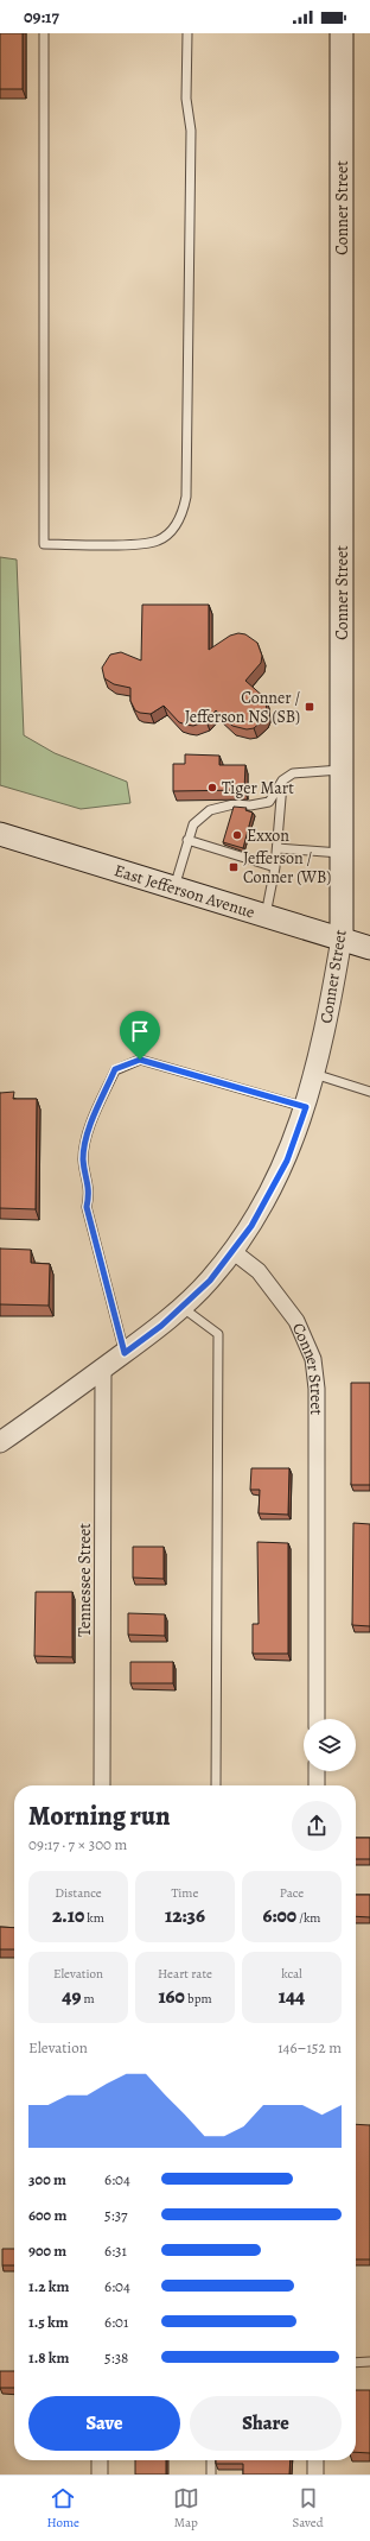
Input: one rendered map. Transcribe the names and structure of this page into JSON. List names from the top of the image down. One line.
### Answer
{"streets":{"main road":["Conner Street","East Jefferson Avenue"],"street":["Tennessee Street"]},"crossings":[["Conner Street","East Jefferson Avenue"]],"places":{"transit":["Conner / Jefferson NS (SB)","Jefferson / Conner (WB)"],"other":["Tiger Mart","Exxon"]},"page":{"status":"09:17","heading":["Morning run","09:17 · 7 × 300 m"],"stats":[["Distance","2.10 km"],["Time","12:36"],["Pace","6:00 /km"],["Elevation","49 m"],["Heart rate","160 bpm"],["kcal","144"]],"chart":["Elevation","146–152 m"],"list":[{"name":"300 m","note":"6:04"},{"name":"600 m","note":"5:37"},{"name":"900 m","note":"6:31"},{"name":"1.2 km","note":"6:04"},{"name":"1.5 km","note":"6:01"},{"name":"1.8 km","note":"5:38"}],"buttons":["Save","Share"],"tabs":["Home","Map","Saved"]}}
